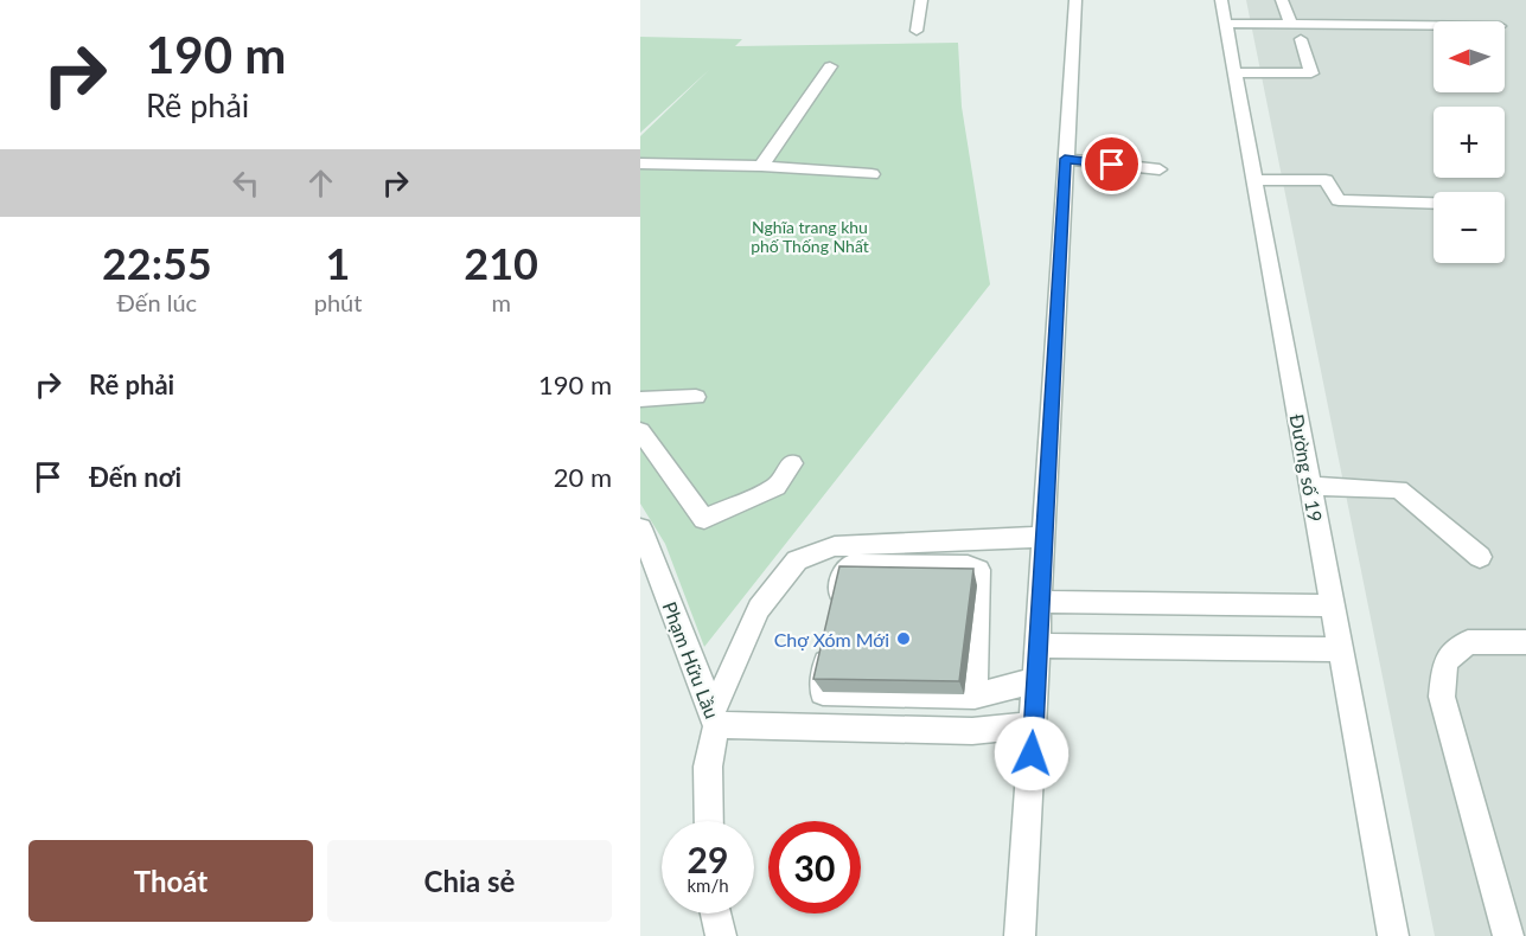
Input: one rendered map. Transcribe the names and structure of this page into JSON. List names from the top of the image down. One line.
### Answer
{"streets":{"street":["Đường số 19","Phạm Hữu Lầu"]},"parks":["Nghĩa trang khu phố Thống Nhất"],"places":["Chợ Xóm Mới"],"north":"left","page":{"turn":["190 m","Rẽ phải"],"map_buttons":["+","−"],"eta":["22:55","Đến lúc","1","phút","210","m"],"list":[{"name":"Rẽ phải","value":"190 m"},{"name":"Đến nơi","value":"20 m"}],"speed":"29 km/h","limit":"30","buttons":["Thoát","Chia sẻ"]}}
